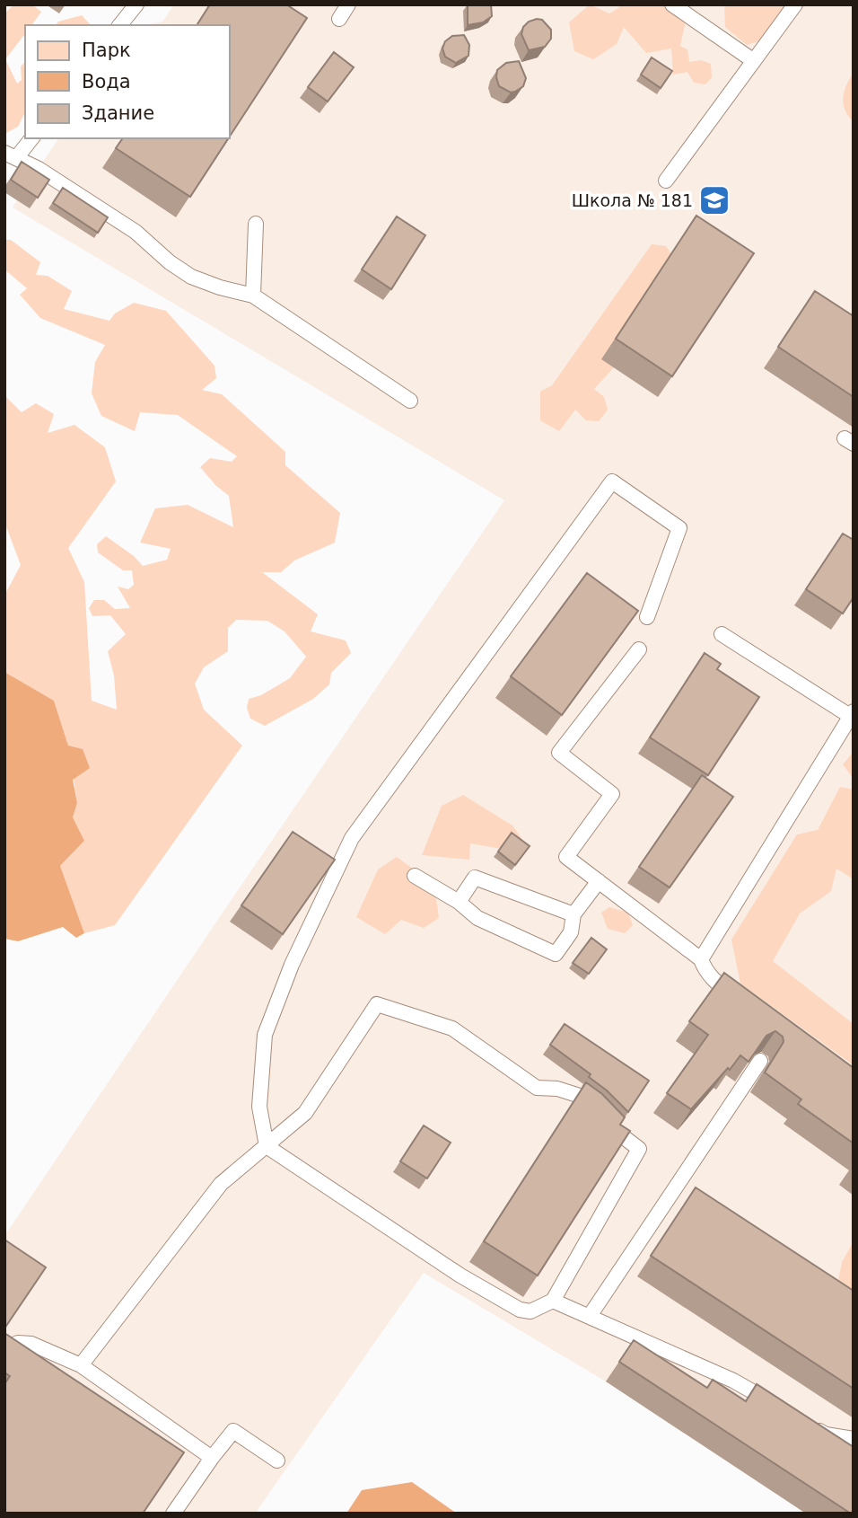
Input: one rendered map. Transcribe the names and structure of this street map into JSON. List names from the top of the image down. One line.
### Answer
{"places":{"school or university":["Школа № 181"]},"legend":["Парк","Вода","Здание"]}
